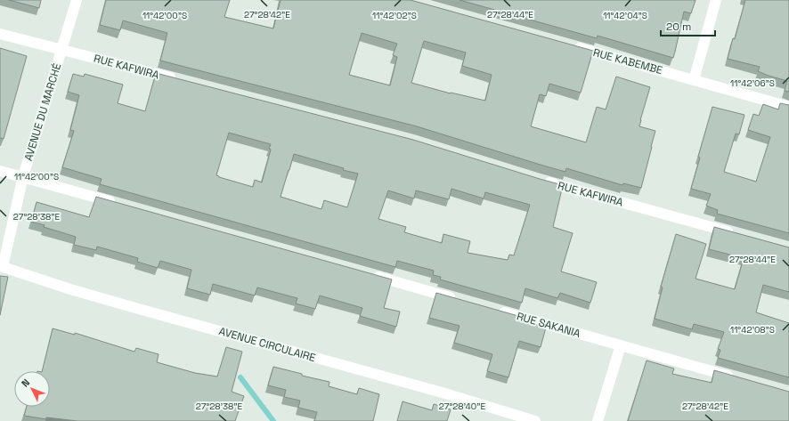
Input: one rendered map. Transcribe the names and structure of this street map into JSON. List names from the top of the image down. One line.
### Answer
{"streets":{"street":["RUE KABEMBE","RUE KAFWIRA","AVENUE DU MARCHÉ","RUE SAKANIA","AVENUE CIRCULAIRE"]},"crossings":[["RUE KAFWIRA","AVENUE DU MARCHÉ"],["AVENUE DU MARCHÉ","AVENUE CIRCULAIRE"]],"scale_bar":"20 m","north":"top left","coordinates":["27°28'42\"E","27°28'44\"E","11°42'00\"S","11°42'02\"S","11°42'04\"S","11°42'06\"S","27°28'38\"E","11°42'08\"S","27°28'40\"E"]}
